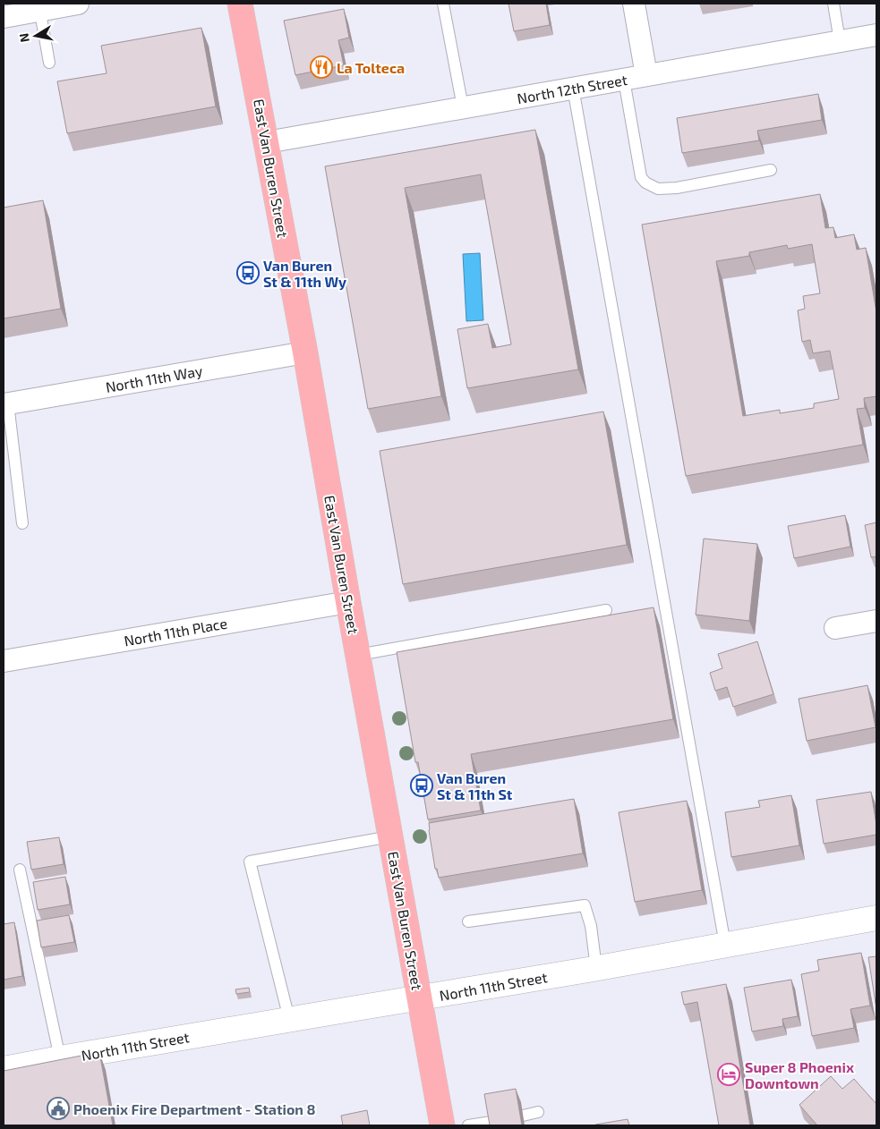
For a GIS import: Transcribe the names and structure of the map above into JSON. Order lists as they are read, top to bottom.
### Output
{
  "streets": {
    "main road": ["East Van Buren Street"],
    "street": [
      "North 12th Street",
      "North 11th Way",
      "North 11th Place",
      "North 11th Street"
    ]
  },
  "crossings": [
    ["North 12th Street", "East Van Buren Street"],
    ["East Van Buren Street", "North 11th Way"],
    ["East Van Buren Street", "North 11th Place"],
    ["East Van Buren Street", "North 11th Street"]
  ],
  "places": {
    "restaurant": ["La Tolteca"],
    "bus stop": ["Van Buren St & 11th Wy", "Van Buren St & 11th St"],
    "hotel": ["Super 8 Phoenix Downtown"],
    "public building": ["Phoenix Fire Department - Station 8"]
  },
  "north": "left"
}
